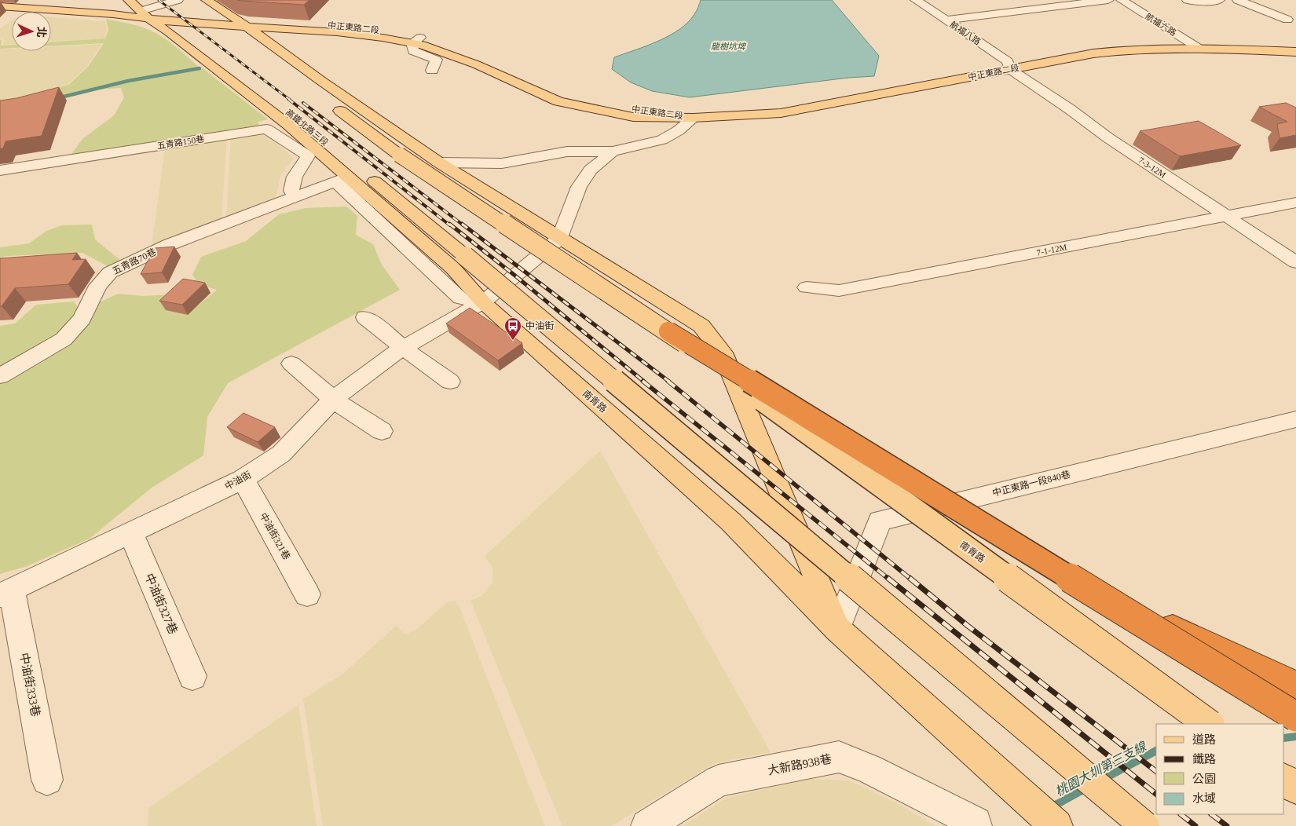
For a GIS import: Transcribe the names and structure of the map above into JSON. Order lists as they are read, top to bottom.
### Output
{
  "streets": {
    "main road": ["中正東路二段", "高鐵北路三段", "南青路"],
    "street": [
      "航福六路",
      "航福八路",
      "五青路150巷",
      "7-3-12M",
      "7-1-12M",
      "五青路70巷",
      "中油街",
      "中正東路一段840巷",
      "中油街321巷",
      "中油街327巷",
      "中油街333巷",
      "大新路938巷"
    ]
  },
  "crossings": [
    ["航福六路", "中正東路二段"],
    ["中正東路二段", "航福八路"],
    ["中正東路二段", "高鐵北路三段"],
    ["中正東路二段", "7-3-12M"],
    ["航福八路", "7-3-12M"],
    ["高鐵北路三段", "五青路150巷"],
    ["高鐵北路三段", "五青路70巷"],
    ["高鐵北路三段", "南青路"],
    ["7-3-12M", "7-1-12M"],
    ["五青路70巷", "南青路"],
    ["南青路", "中油街"],
    ["南青路", "中正東路一段840巷"],
    ["中油街", "中油街321巷"],
    ["中油街", "中油街327巷"],
    ["中油街", "中油街333巷"]
  ],
  "water": ["龍樹坑埤", "桃園大圳第三支線"],
  "places": {
    "bus stop": ["中油街"]
  },
  "legend": [
    "道路",
    "鐵路",
    "公園",
    "水域"
  ],
  "north": "right"
}
